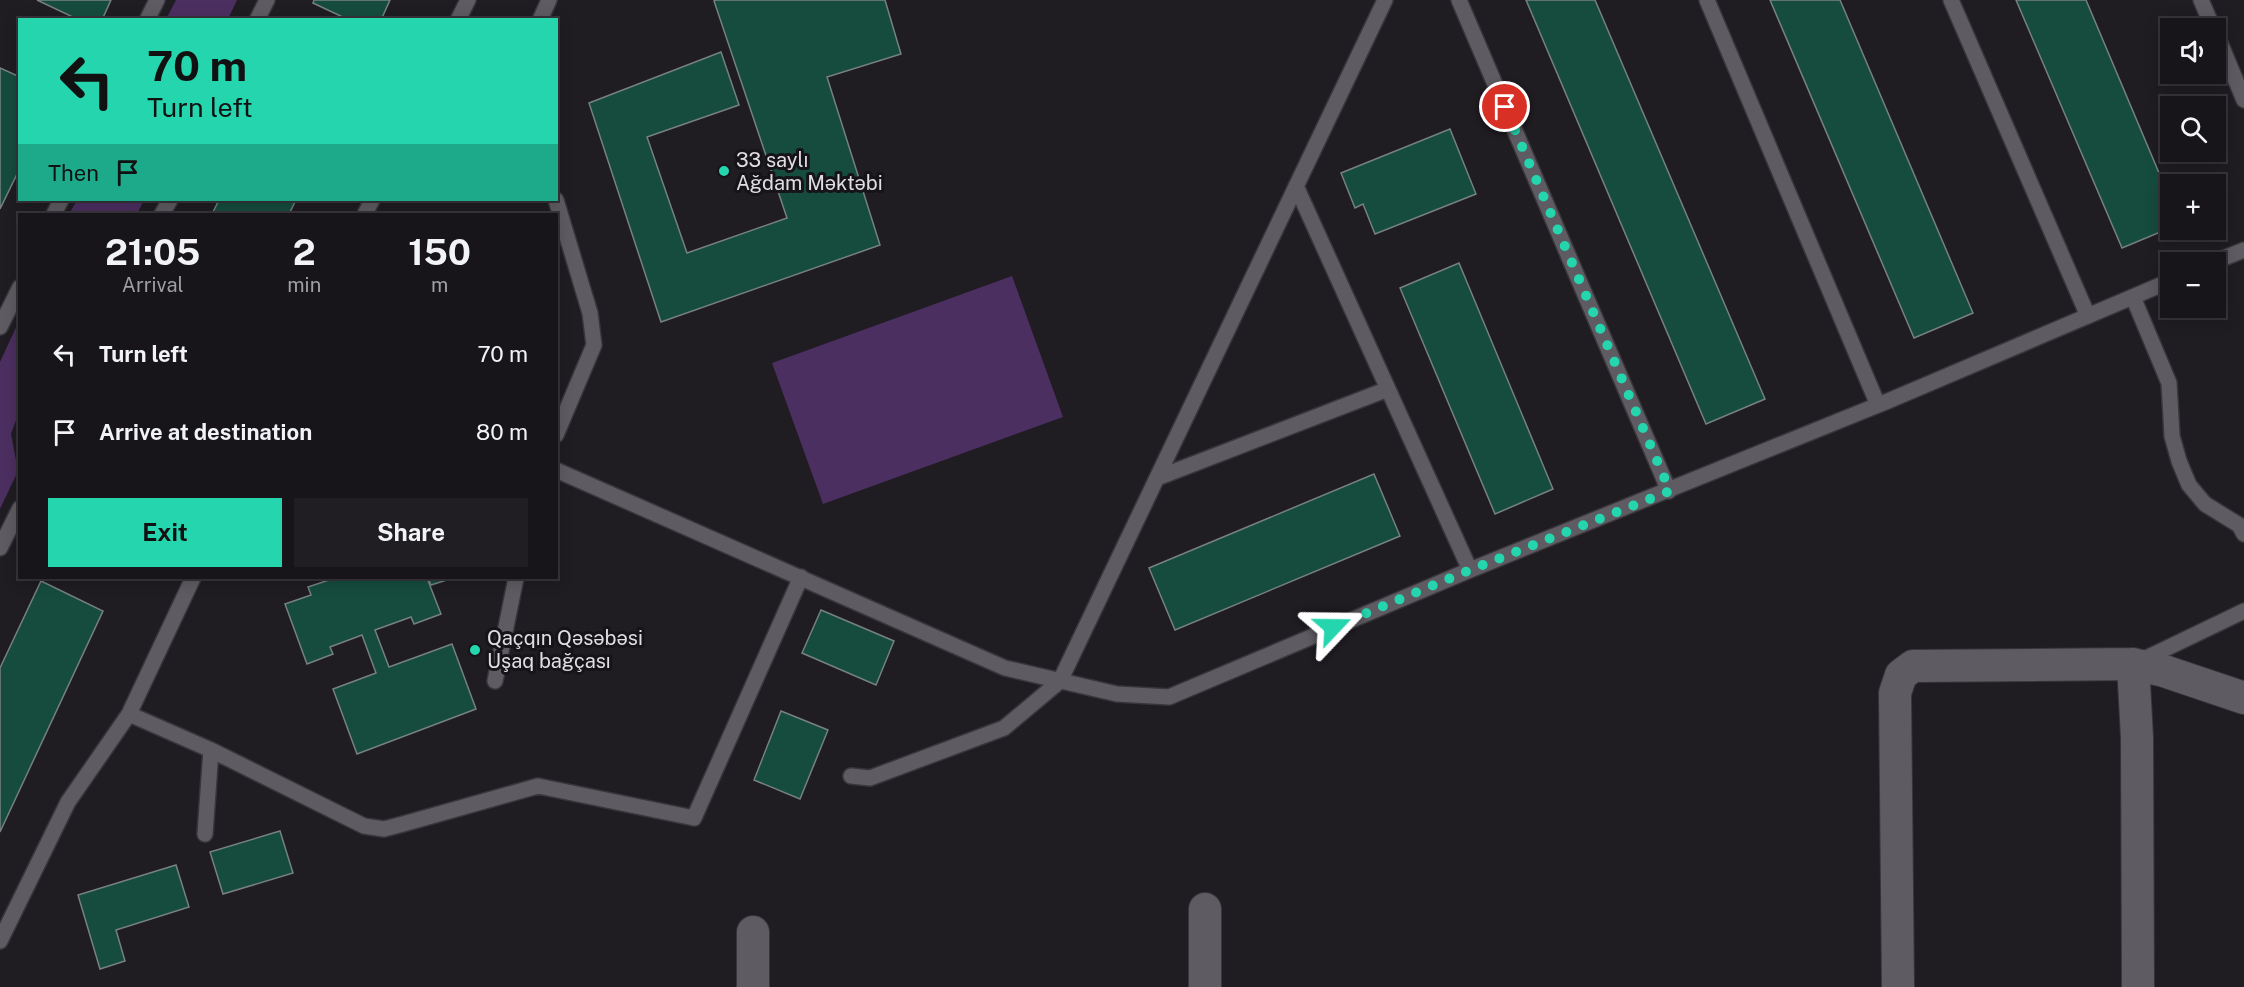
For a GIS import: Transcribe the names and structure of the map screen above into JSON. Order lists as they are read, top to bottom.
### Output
{
  "places": ["33 saylı Ağdam Məktəbi", "Qaçqın Qəsəbəsi Uşaq bağçası"],
  "page": {
    "map_buttons": ["+", "−"],
    "turn": ["70 m", "Turn left"],
    "then": "Then",
    "eta": [
      "21:05",
      "Arrival",
      "2",
      "min",
      "150",
      "m"
    ],
    "list": [
      {
        "name": "Turn left",
        "value": "70 m"
      },
      {
        "name": "Arrive at destination",
        "value": "80 m"
      }
    ],
    "buttons": ["Exit", "Share"]
  }
}
